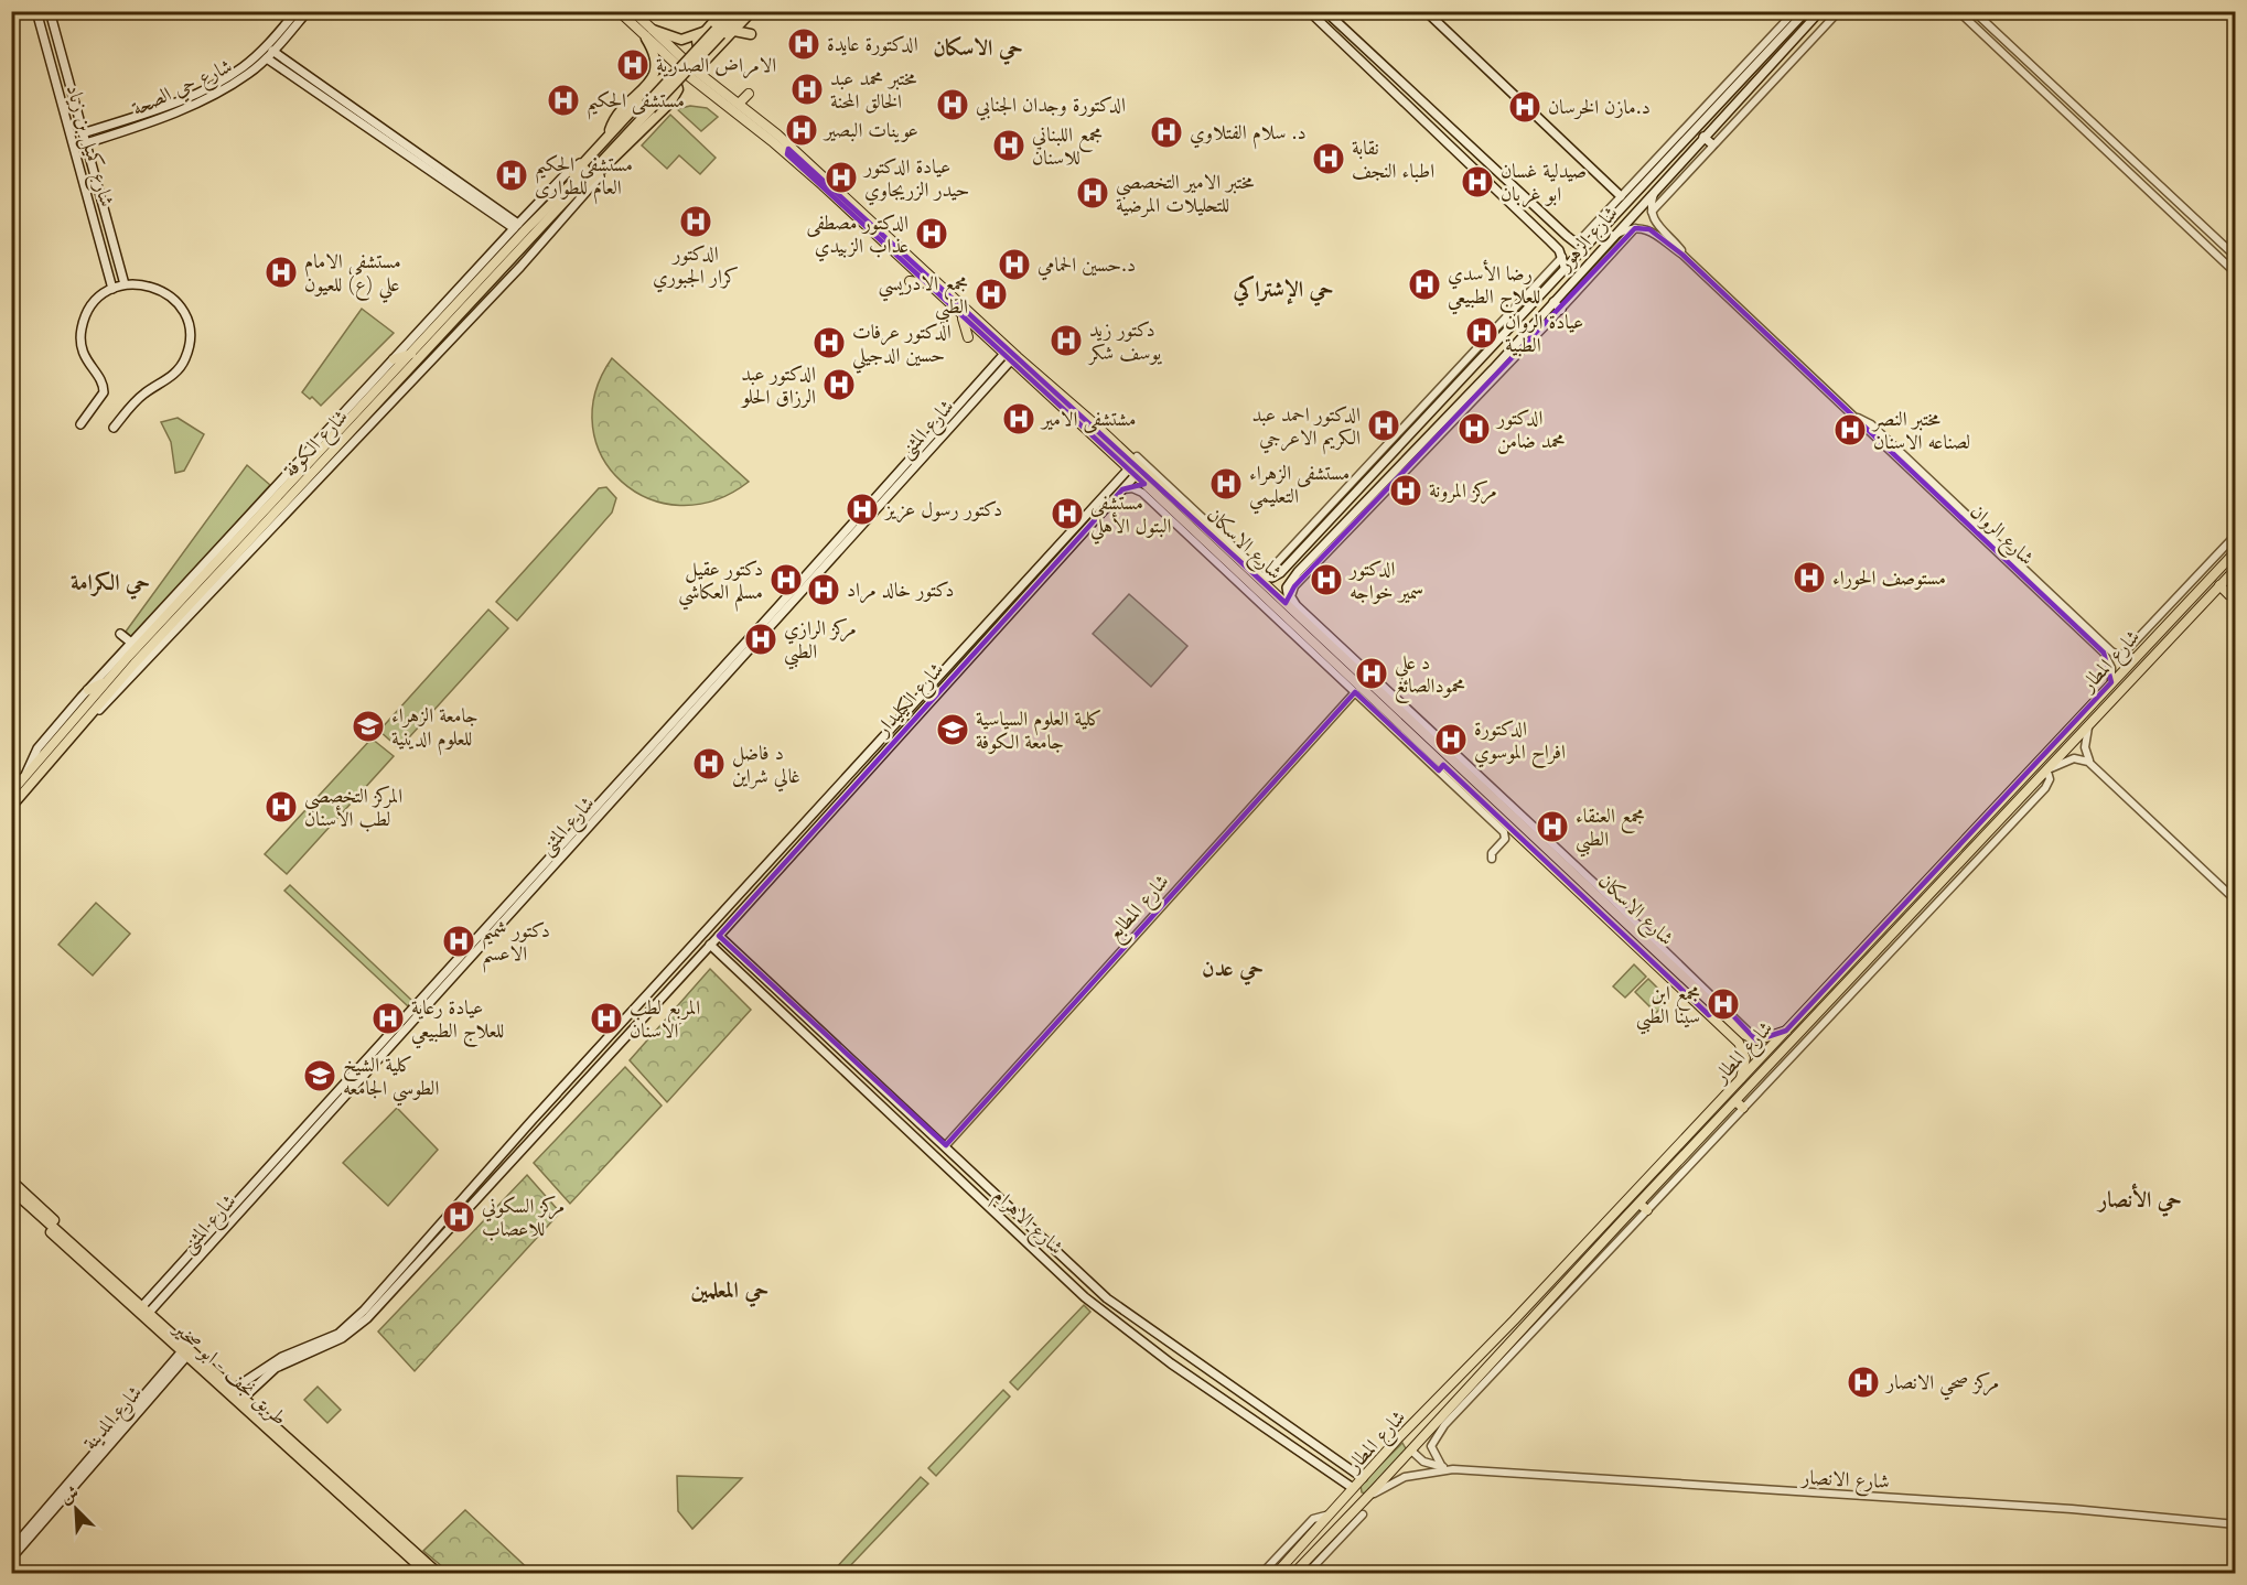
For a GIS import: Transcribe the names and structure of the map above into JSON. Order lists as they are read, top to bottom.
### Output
{
  "streets": {
    "highway": ["شارع الكوفة", "طريق نجف - ابو صخير"],
    "main road": [
      "شارع حي الصحة",
      "شارع كميل بن زياد",
      "شارع الزهور",
      "شارع المثنى",
      "شارع الاسكان",
      "شارع المطار",
      "شارع الكيليدار",
      "شارع الاهرام",
      "شارع المدينة"
    ],
    "street": ["شارع الروان", "شارع المطابع", "شارع الانصار"]
  },
  "crossings": [
    ["شارع حي الصحة", "شارع كميل بن زياد"],
    ["شارع الزهور", "شارع الاسكان"],
    ["شارع المثنى", "شارع الاسكان"],
    ["شارع المثنى", "طريق نجف - ابو صخير"],
    ["شارع الروان", "شارع المطار"],
    ["شارع الاسكان", "شارع المطار"],
    ["شارع الاسكان", "شارع الكيليدار"],
    ["شارع المطار", "شارع الاهرام"],
    ["شارع المطار", "شارع الانصار"],
    ["شارع الكيليدار", "شارع الاهرام"],
    ["شارع المطابع", "شارع الاهرام"],
    ["طريق نجف - ابو صخير", "شارع المدينة"]
  ],
  "districts": [
    "حي الاسكان",
    "حي الإشتراكي",
    "حي الكرامة",
    "حي عدن",
    "حي الأنصار",
    "حي المعلمین"
  ],
  "places": {
    "hospital": [
      "الدكتورة عايدة",
      "الامراض الصدرية",
      "مختبر محمد عبد الخالق المحنة",
      "مستشفى الحكيم",
      "الدكتورة وجدان الجنابي",
      "د.مازن الخرسان",
      "عوينات البصير",
      "د. سلام الفتلاوي",
      "مجمع اللبناني للاسنان",
      "نقابة اطباء النجف",
      "مستشفى الحكيم العام للطوارى",
      "عيادة الدكتور حيدر الزريجاوي",
      "صيدلية غسان ابو غربان",
      "مختبر الامير التخصصي للتحليلات المرضية",
      "الدكتور كرار الجبوري",
      "الدكتور مصطفى عذاب الزبيدي",
      "د.حسين الحمامي",
      "مستشفى الامام علي (ع) للعيون",
      "رضا الأسدي للعلاج الطبيعي",
      "مجمع الادريسي الطبي",
      "عيادة الروان الطبية",
      "دكتور زيد يوسف شكر",
      "الدكتور عرفات حسين الدجيلي",
      "الدكتور عبد الرزاق الحلو",
      "مشتشفى الامير",
      "الدكتور احمد عبد الكريم الاعرجي",
      "الدكتور محمد ضامن",
      "مختبر النصر لصناعه الاسنان",
      "مستشفى الزهراء التعليمي",
      "مركز المرونة",
      "دكتور رسول عزيز",
      "مستشفى البتول الأهلي",
      "مستوصف الحوراء",
      "دكتور عقيل مسلم العكاشي",
      "الدكتور سمير خواجه",
      "دكتور خالد مراد",
      "مركز الرازي الطبي",
      "د علي محمودالصائغ",
      "الدكتورة افراح الموسوي",
      "د فاضل غالي شراين",
      "المركز التخصصي لطب الأسنان",
      "مجمع العنقاء الطبي",
      "دكتور شميم الاعسم",
      "مجمع ابن سينا الطبي",
      "عيادة رعاية للعلاج الطبيعي",
      "المربع لطب الاسنان",
      "مركز السكوني للاعصاب",
      "مركز صحي الانصار"
    ],
    "school or university": ["جامعة الزهراء للعلوم الدينية", "كلية العلوم السياسية جامعة الكوفة", "كلية الشيخ الطوسي الجامعه"]
  },
  "north": "top left"
}
